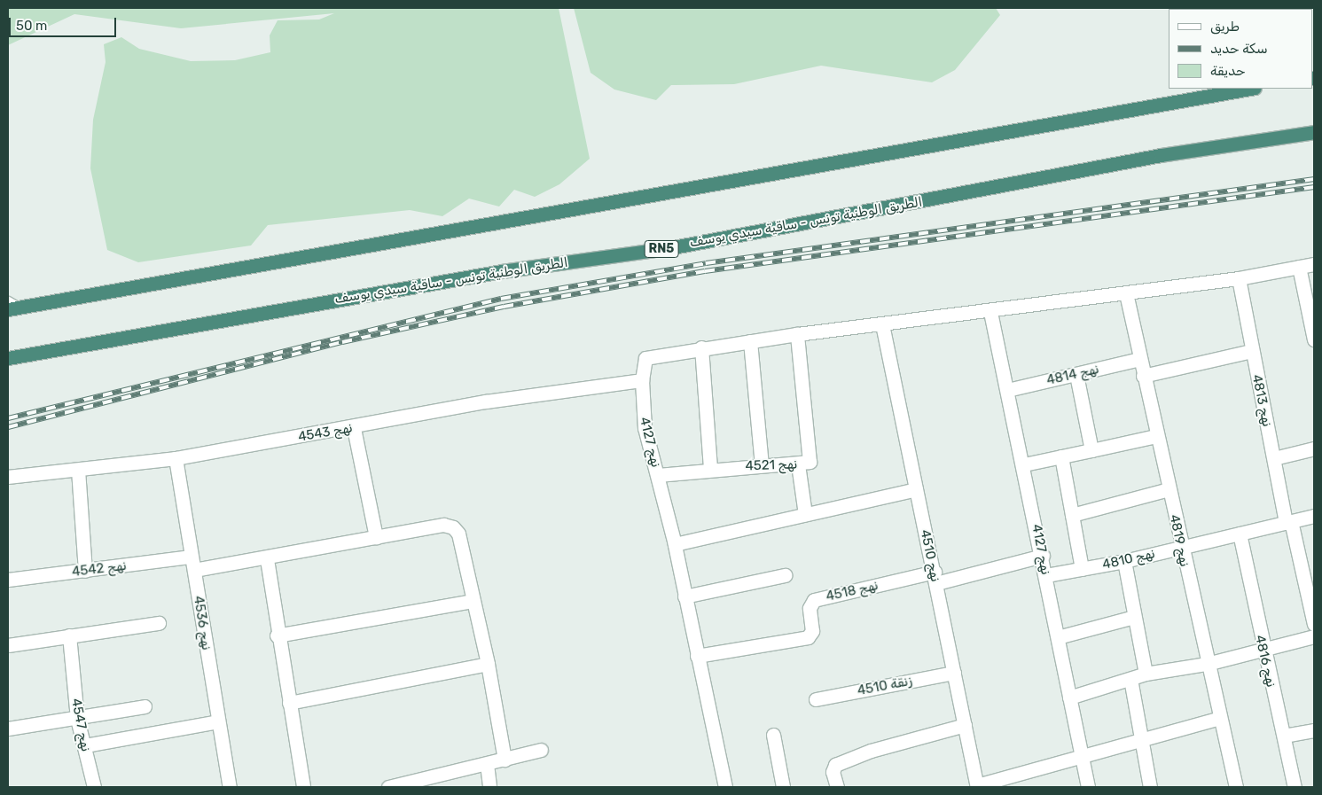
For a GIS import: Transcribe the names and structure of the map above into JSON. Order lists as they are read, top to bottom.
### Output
{
  "streets": {
    "highway": ["الطريق الوطنية تونس - ساقية سيدي يوسف", "RN5"],
    "street": [
      "نهج 4814",
      "نهج 4813",
      "نهج 4543",
      "نهج 4127",
      "نهج 4521",
      "نهج 4819",
      "نهج 4510",
      "نهج 4810",
      "نهج 4542",
      "نهج 4518",
      "نهج 4536",
      "نهج 4816",
      "زنقة 4510",
      "نهج 4547"
    ]
  },
  "crossings": [
    ["نهج 4814", "نهج 4127"],
    ["نهج 4814", "نهج 4819"],
    ["نهج 4813", "نهج 4127"],
    ["نهج 4813", "نهج 4810"],
    ["نهج 4543", "نهج 4127"],
    ["نهج 4543", "نهج 4536"],
    ["نهج 4127", "نهج 4521"],
    ["نهج 4127", "نهج 4819"],
    ["نهج 4127", "نهج 4510"],
    ["نهج 4127", "نهج 4810"],
    ["نهج 4127", "نهج 4518"],
    ["نهج 4819", "نهج 4810"],
    ["نهج 4510", "نهج 4518"],
    ["نهج 4510", "زنقة 4510"],
    ["نهج 4810", "نهج 4816"],
    ["نهج 4542", "نهج 4536"]
  ],
  "legend": ["طريق", "سكة حديد", "حديقة"],
  "scale_bar": "50 m"
}
